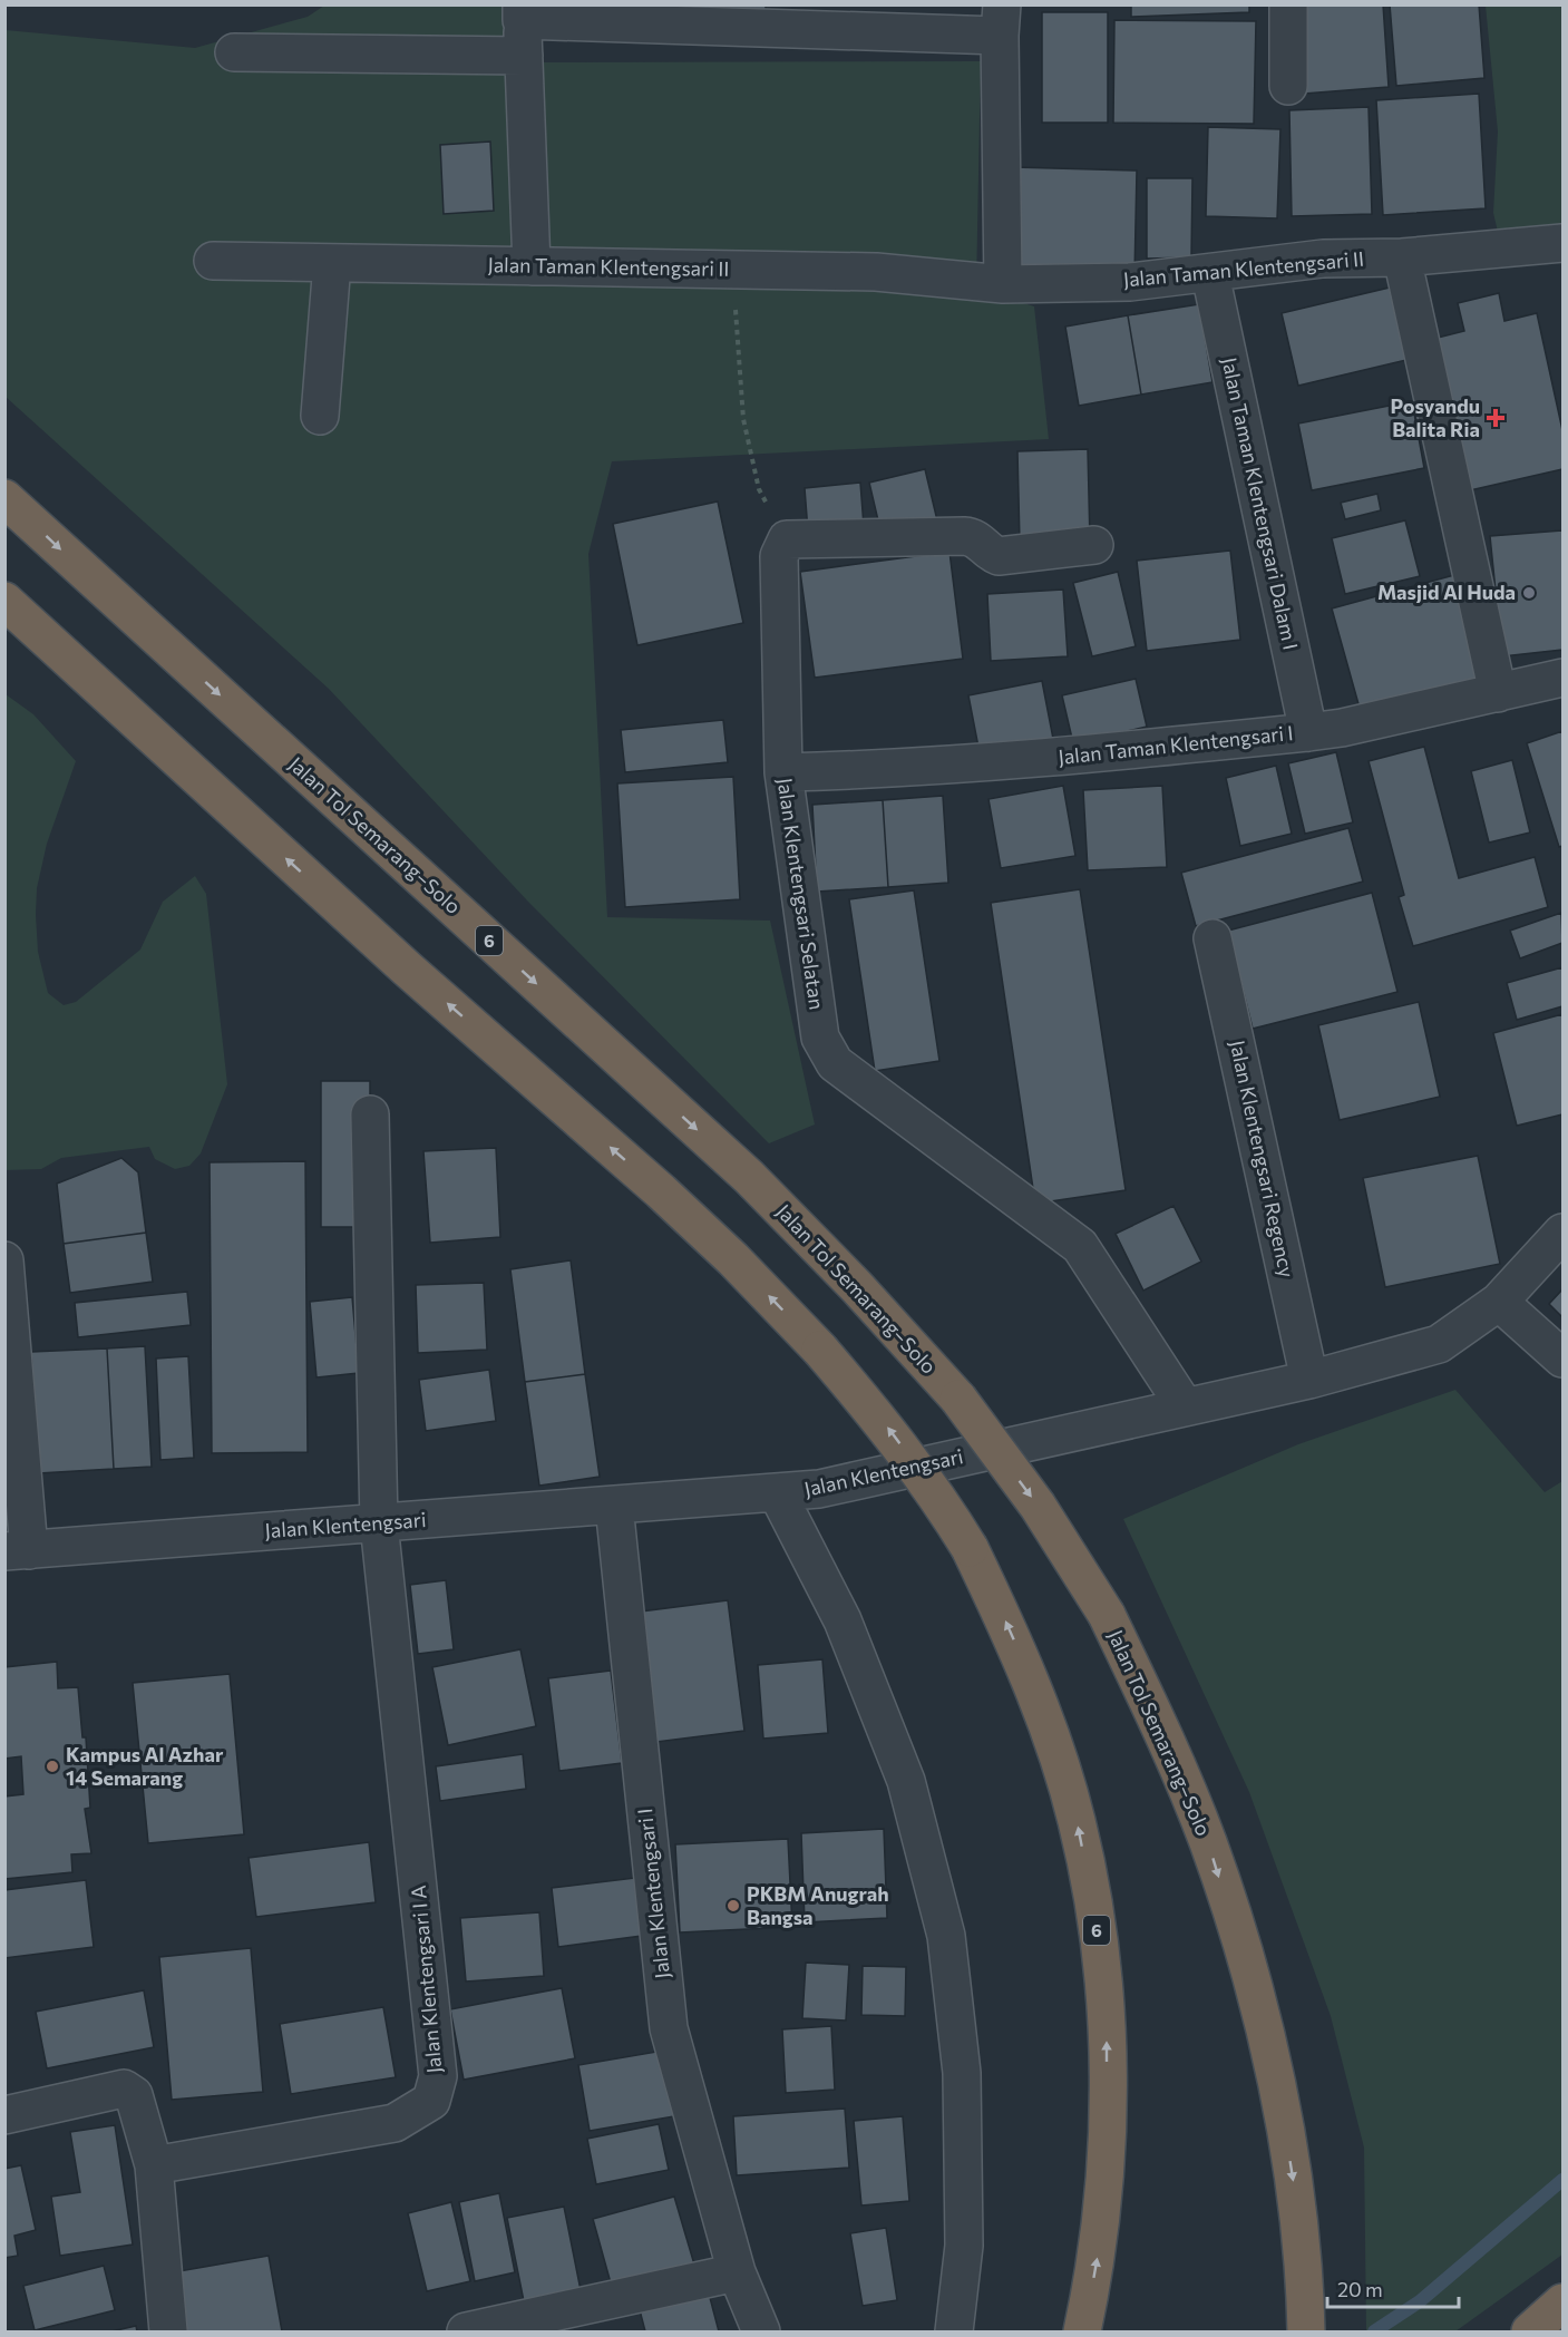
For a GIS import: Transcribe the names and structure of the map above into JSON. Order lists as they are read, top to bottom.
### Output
{
  "streets": {
    "highway": ["Jalan Tol Semarang–Solo", "6"],
    "street": [
      "Jalan Taman Klentengsari II",
      "Jalan Taman Klentengsari Dalam I",
      "Jalan Taman Klentengsari I",
      "Jalan Klentengsari Selatan",
      "Jalan Klentengsari Regency",
      "Jalan Klentengsari",
      "Jalan Klentengsari I",
      "Jalan Klentengsari I A"
    ]
  },
  "crossings": [
    ["Jalan Taman Klentengsari II", "Jalan Taman Klentengsari Dalam I"],
    ["Jalan Taman Klentengsari Dalam I", "Jalan Taman Klentengsari I"],
    ["Jalan Taman Klentengsari I", "Jalan Klentengsari Selatan"],
    ["Jalan Klentengsari Selatan", "Jalan Klentengsari"],
    ["Jalan Klentengsari Regency", "Jalan Klentengsari"],
    ["Jalan Klentengsari", "Jalan Klentengsari I"],
    ["Jalan Klentengsari", "Jalan Klentengsari I A"]
  ],
  "places": {
    "health": ["Posyandu Balita Ria"],
    "other": ["Masjid Al Huda", "Kampus Al Azhar 14 Semarang", "PKBM Anugrah Bangsa"]
  },
  "scale_bar": "20 m"
}
